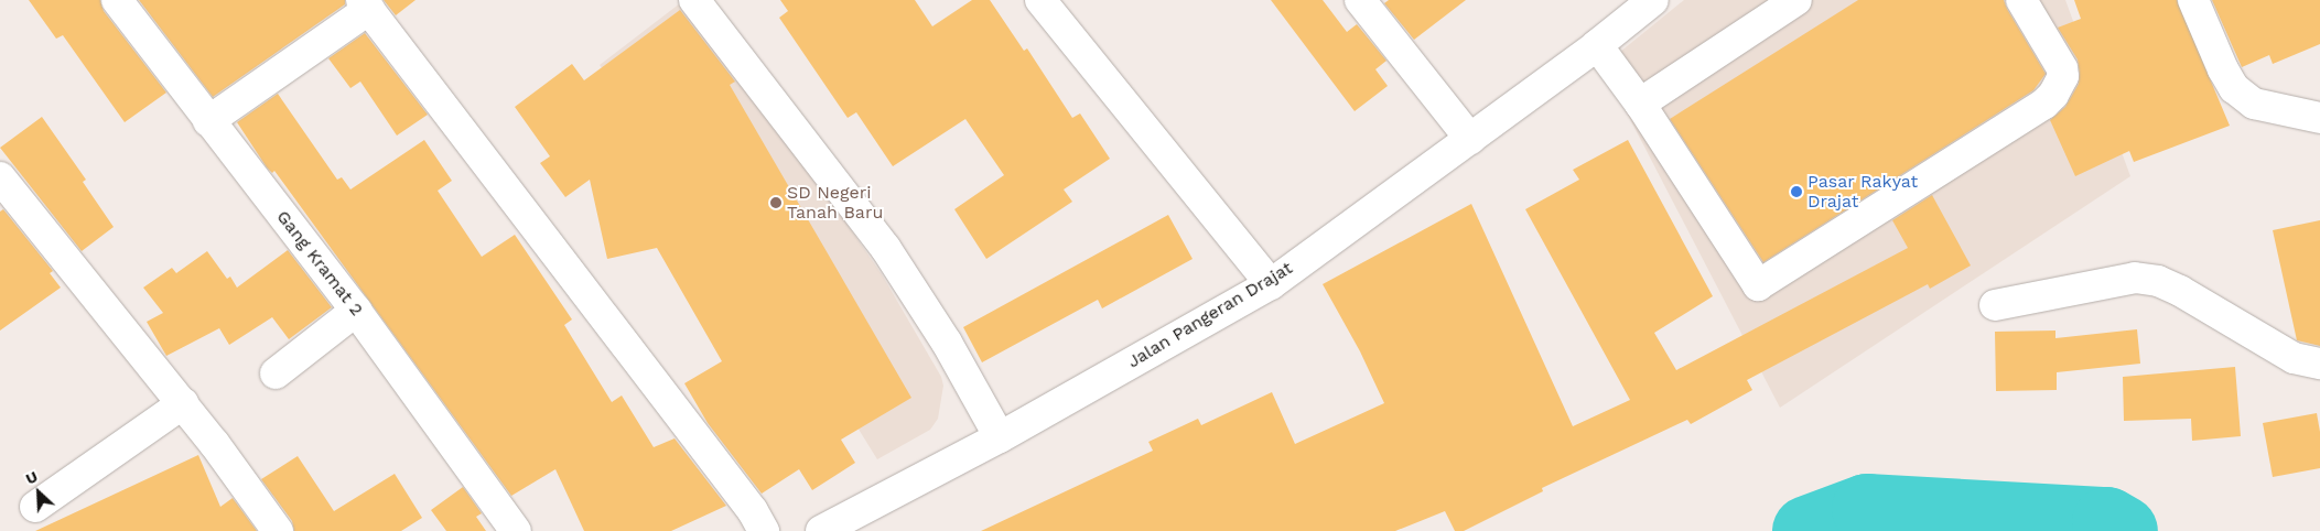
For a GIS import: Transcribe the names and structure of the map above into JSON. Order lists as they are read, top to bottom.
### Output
{
  "streets": {
    "street": ["Gang Kramat 2", "Jalan Pangeran Drajat"]
  },
  "places": ["Pasar Rakyat Drajat", "SD Negeri Tanah Baru"],
  "north": "top left"
}
